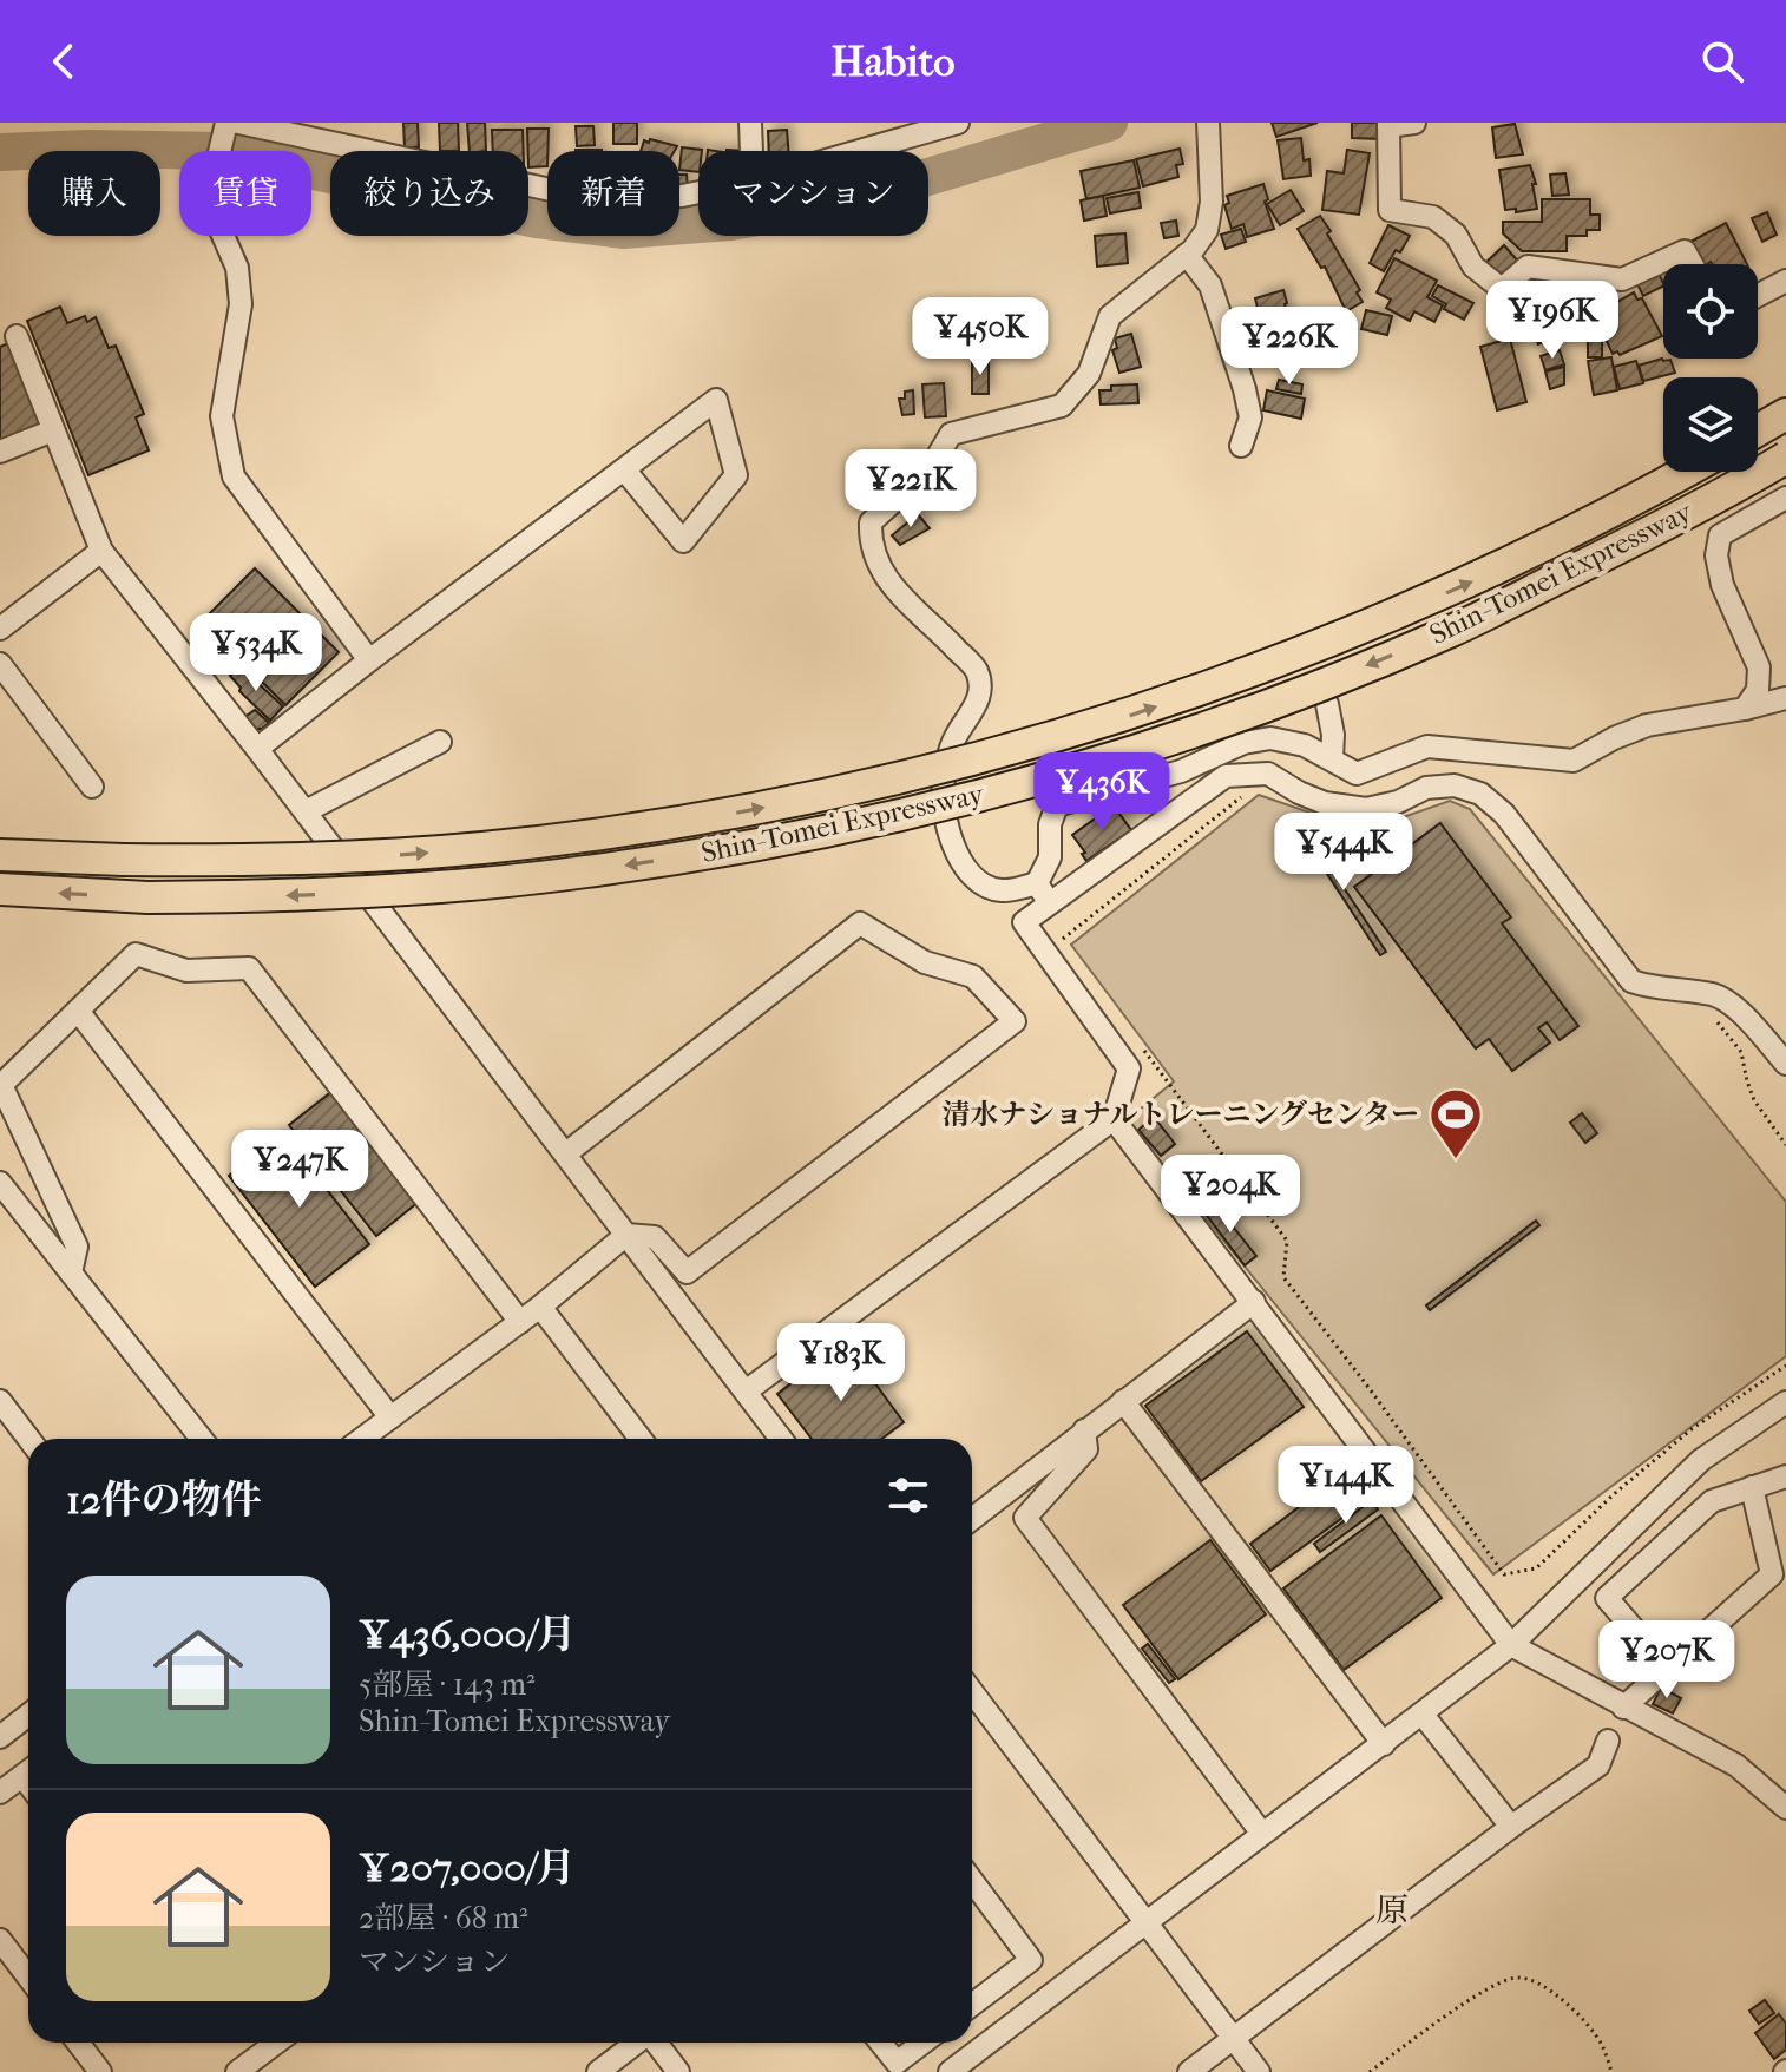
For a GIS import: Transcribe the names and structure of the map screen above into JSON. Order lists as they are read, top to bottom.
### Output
{
  "streets": {
    "highway": ["Shin-Tomei Expressway"]
  },
  "districts": ["原"],
  "places": {
    "sports": ["清水ナショナルトレーニングセンター"]
  },
  "page": {
    "header": "Habito",
    "chip": [
      "購入",
      "賃貸",
      "絞り込み",
      "新着",
      "マンション"
    ],
    "price": [
      "¥196K",
      "¥450K",
      "¥226K",
      "¥221K",
      "¥534K",
      "¥436K",
      "¥544K",
      "¥247K",
      "¥204K",
      "¥183K",
      "¥144K",
      "¥207K"
    ],
    "heading": "12件の物件",
    "list": [
      {
        "name": "¥436,000/月",
        "note": "5部屋 · 143 m² · Shin-Tomei Expressway"
      },
      {
        "name": "¥207,000/月",
        "note": "2部屋 · 68 m² · マンション"
      }
    ]
  }
}
